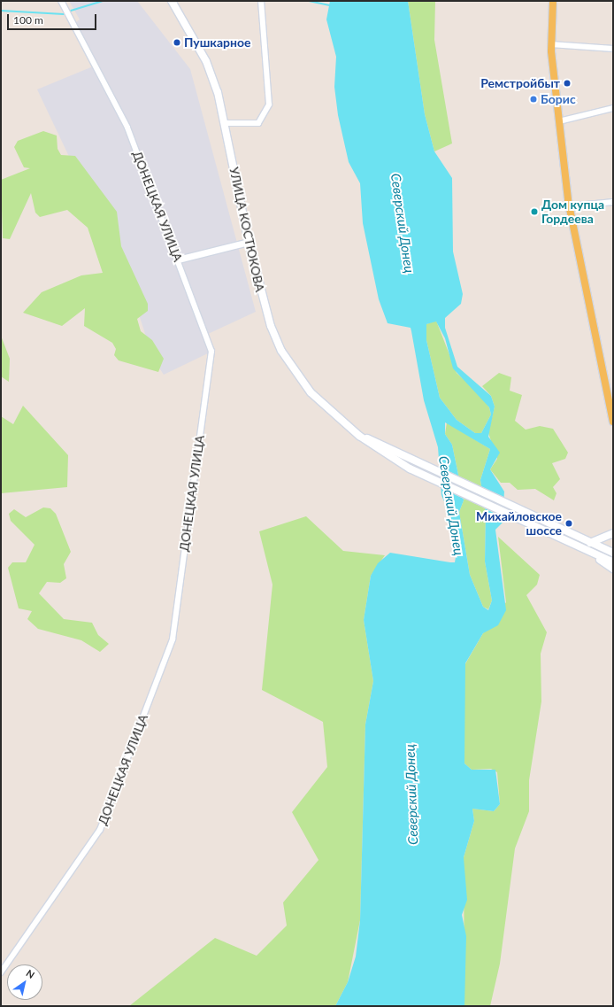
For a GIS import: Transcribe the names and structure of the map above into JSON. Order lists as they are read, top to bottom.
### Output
{
  "streets": {
    "main road": ["УЛИЦА КОСТЮКОВА"],
    "street": ["ДОНЕЦКАЯ УЛИЦА"]
  },
  "water": ["Северский Донец"],
  "places": [
    "Пушкарное",
    "Ремстройбыт",
    "Борис",
    "Дом купца Гордеева",
    "Михайловское шоссе"
  ],
  "scale_bar": "100 m",
  "north": "top right"
}
